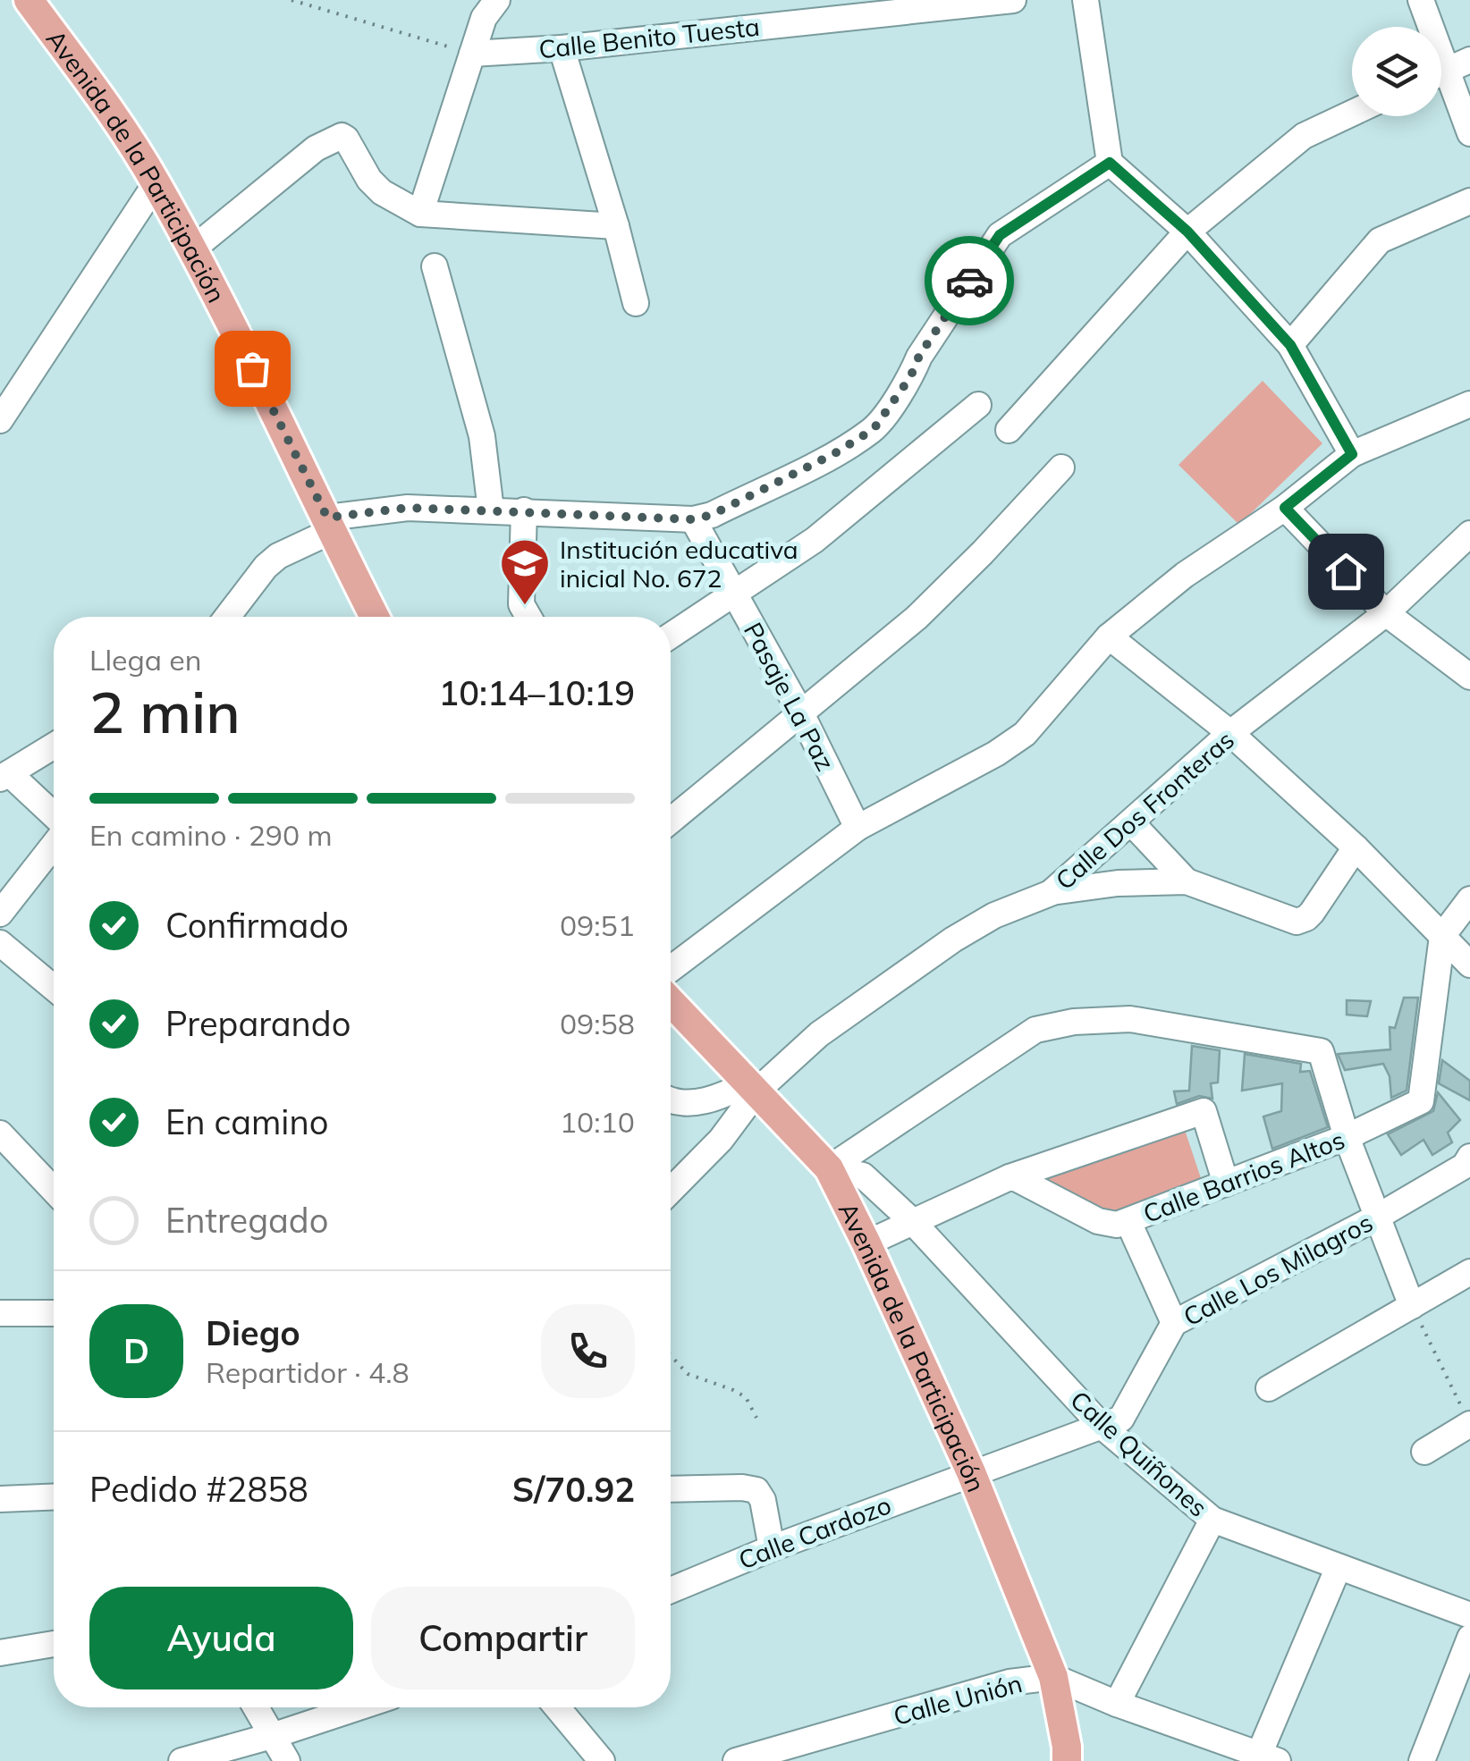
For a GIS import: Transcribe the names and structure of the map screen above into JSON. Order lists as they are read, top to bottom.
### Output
{
  "streets": {
    "main road": ["Avenida de la Participación"],
    "street": [
      "Calle Benito Tuesta",
      "Pasaje La Paz",
      "Calle Dos Fronteras",
      "Calle Barrios Altos",
      "Calle Los Milagros",
      "Calle Quiñones",
      "Calle Cardozo",
      "Calle Unión"
    ]
  },
  "crossings": [
    ["Avenida de la Participación", "Calle Dos Fronteras"],
    ["Avenida de la Participación", "Calle Los Milagros"],
    ["Avenida de la Participación", "Calle Quiñones"],
    ["Avenida de la Participación", "Calle Cardozo"],
    ["Avenida de la Participación", "Calle Unión"],
    ["Calle Los Milagros", "Calle Quiñones"],
    ["Calle Los Milagros", "Calle Cardozo"]
  ],
  "places": {
    "school or university": ["Institución educativa inicial No. 672"]
  },
  "page": {
    "heading": ["2 min", "Llega en", "10:14–10:19"],
    "panel": [
      "Diego",
      "Repartidor · 4.8",
      "Pedido #2858",
      "S/70.92"
    ],
    "bar": "En camino · 290 m",
    "list": [
      ["Confirmado", "09:51"],
      ["Preparando", "09:58"],
      ["En camino", "10:10"],
      "Entregado"
    ],
    "round": "D",
    "buttons": ["Ayuda", "Compartir"]
  }
}
